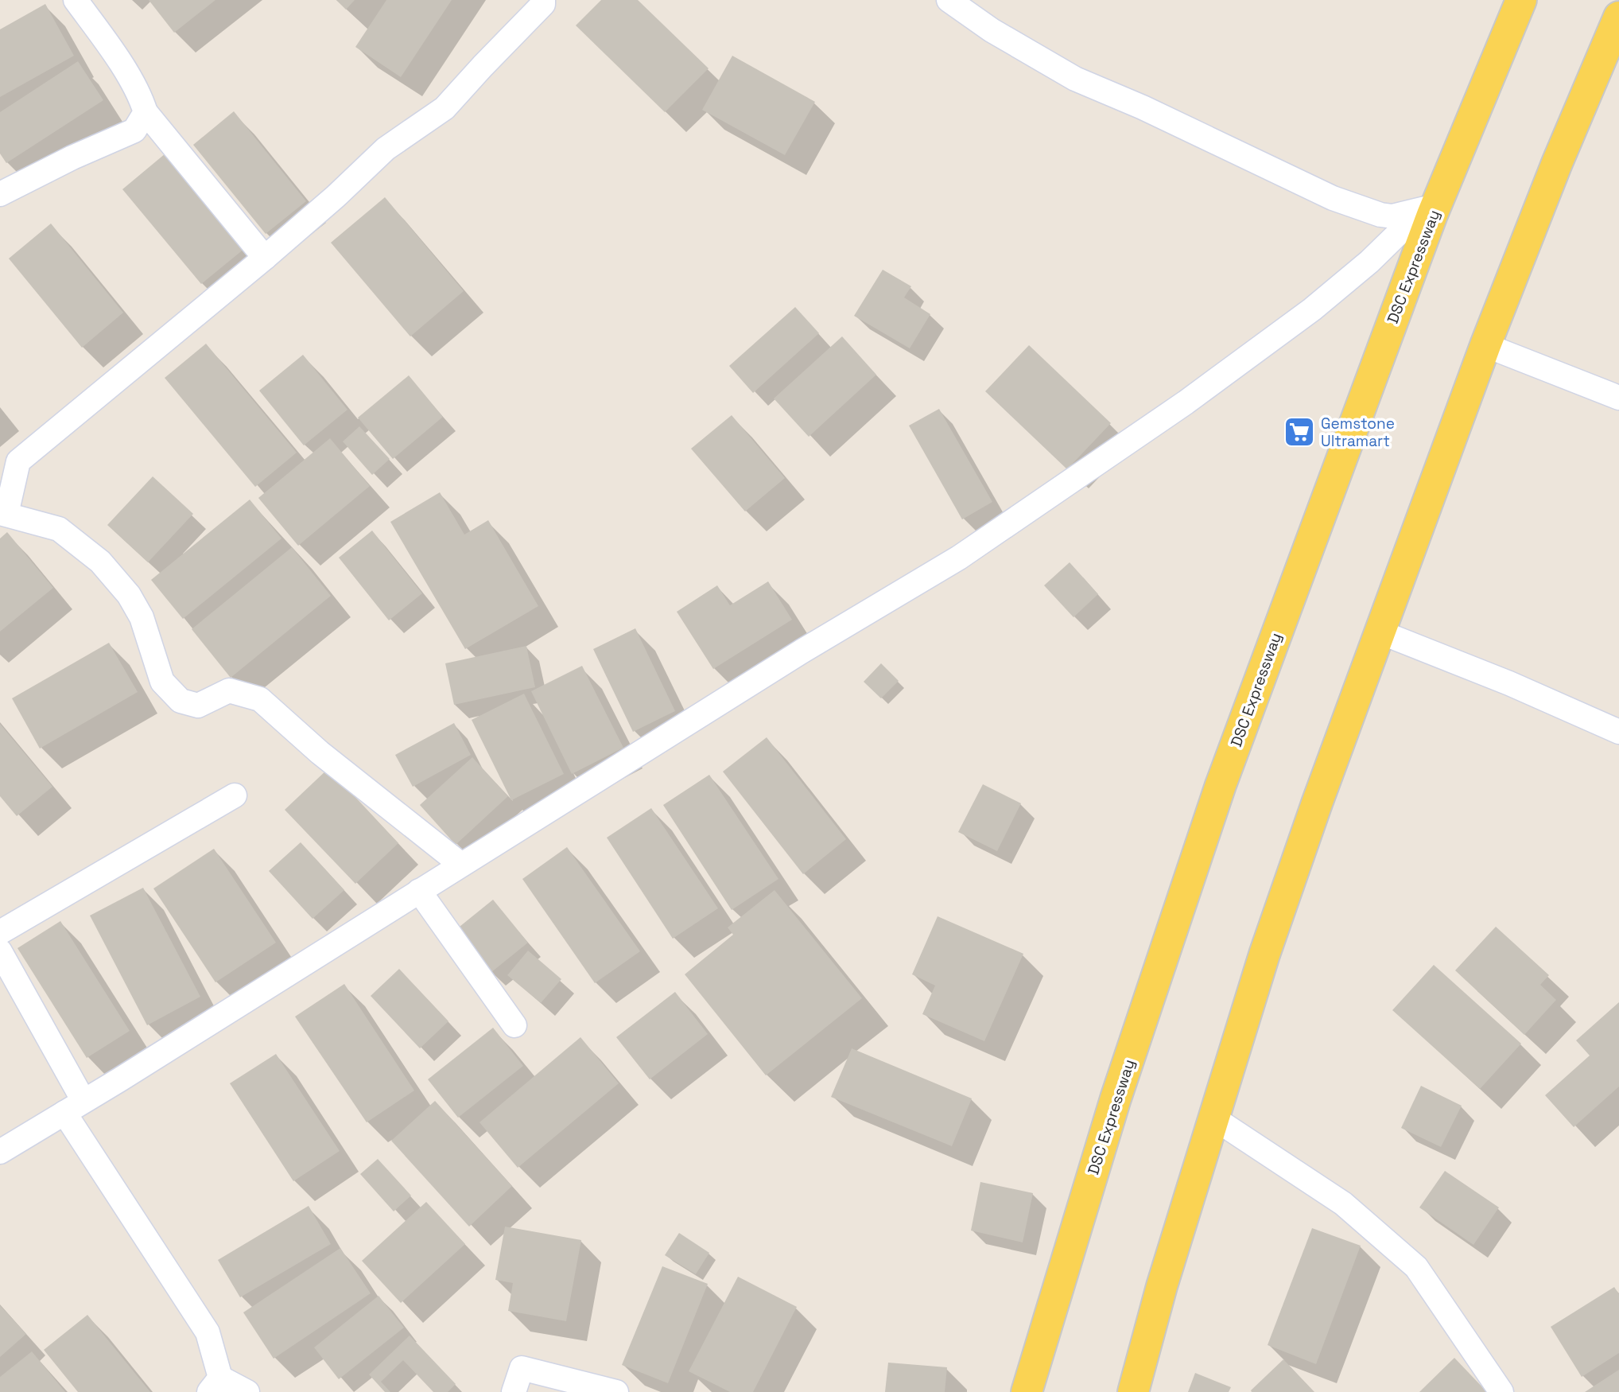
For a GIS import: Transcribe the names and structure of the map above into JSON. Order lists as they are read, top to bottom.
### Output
{
  "streets": {
    "main road": ["DSC Expressway"]
  },
  "places": {
    "supermarket": ["Gemstone Ultramart"]
  }
}
